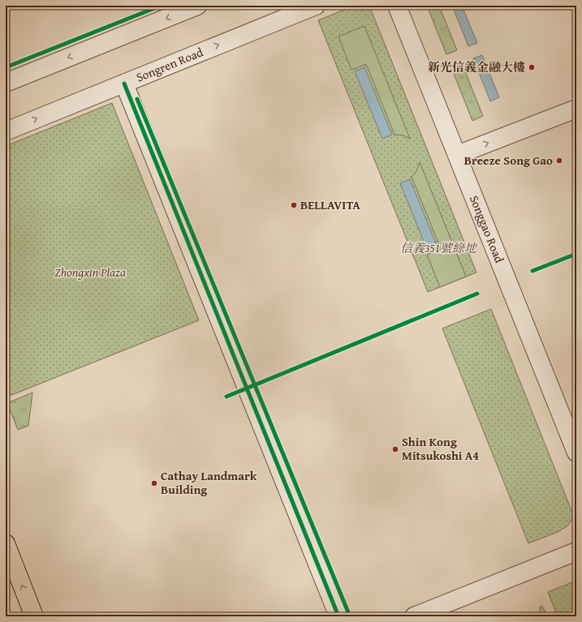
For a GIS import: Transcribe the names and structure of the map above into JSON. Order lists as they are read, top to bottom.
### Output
{
  "streets": {
    "street": ["Songren Road", "Songgao Road"]
  },
  "parks": ["信義351號綠地", "Zhongxin Plaza"],
  "places": [
    "新光信義金融大樓",
    "Breeze Song Gao",
    "BELLAVITA",
    "Shin Kong Mitsukoshi A4",
    "Cathay Landmark Building"
  ]
}
